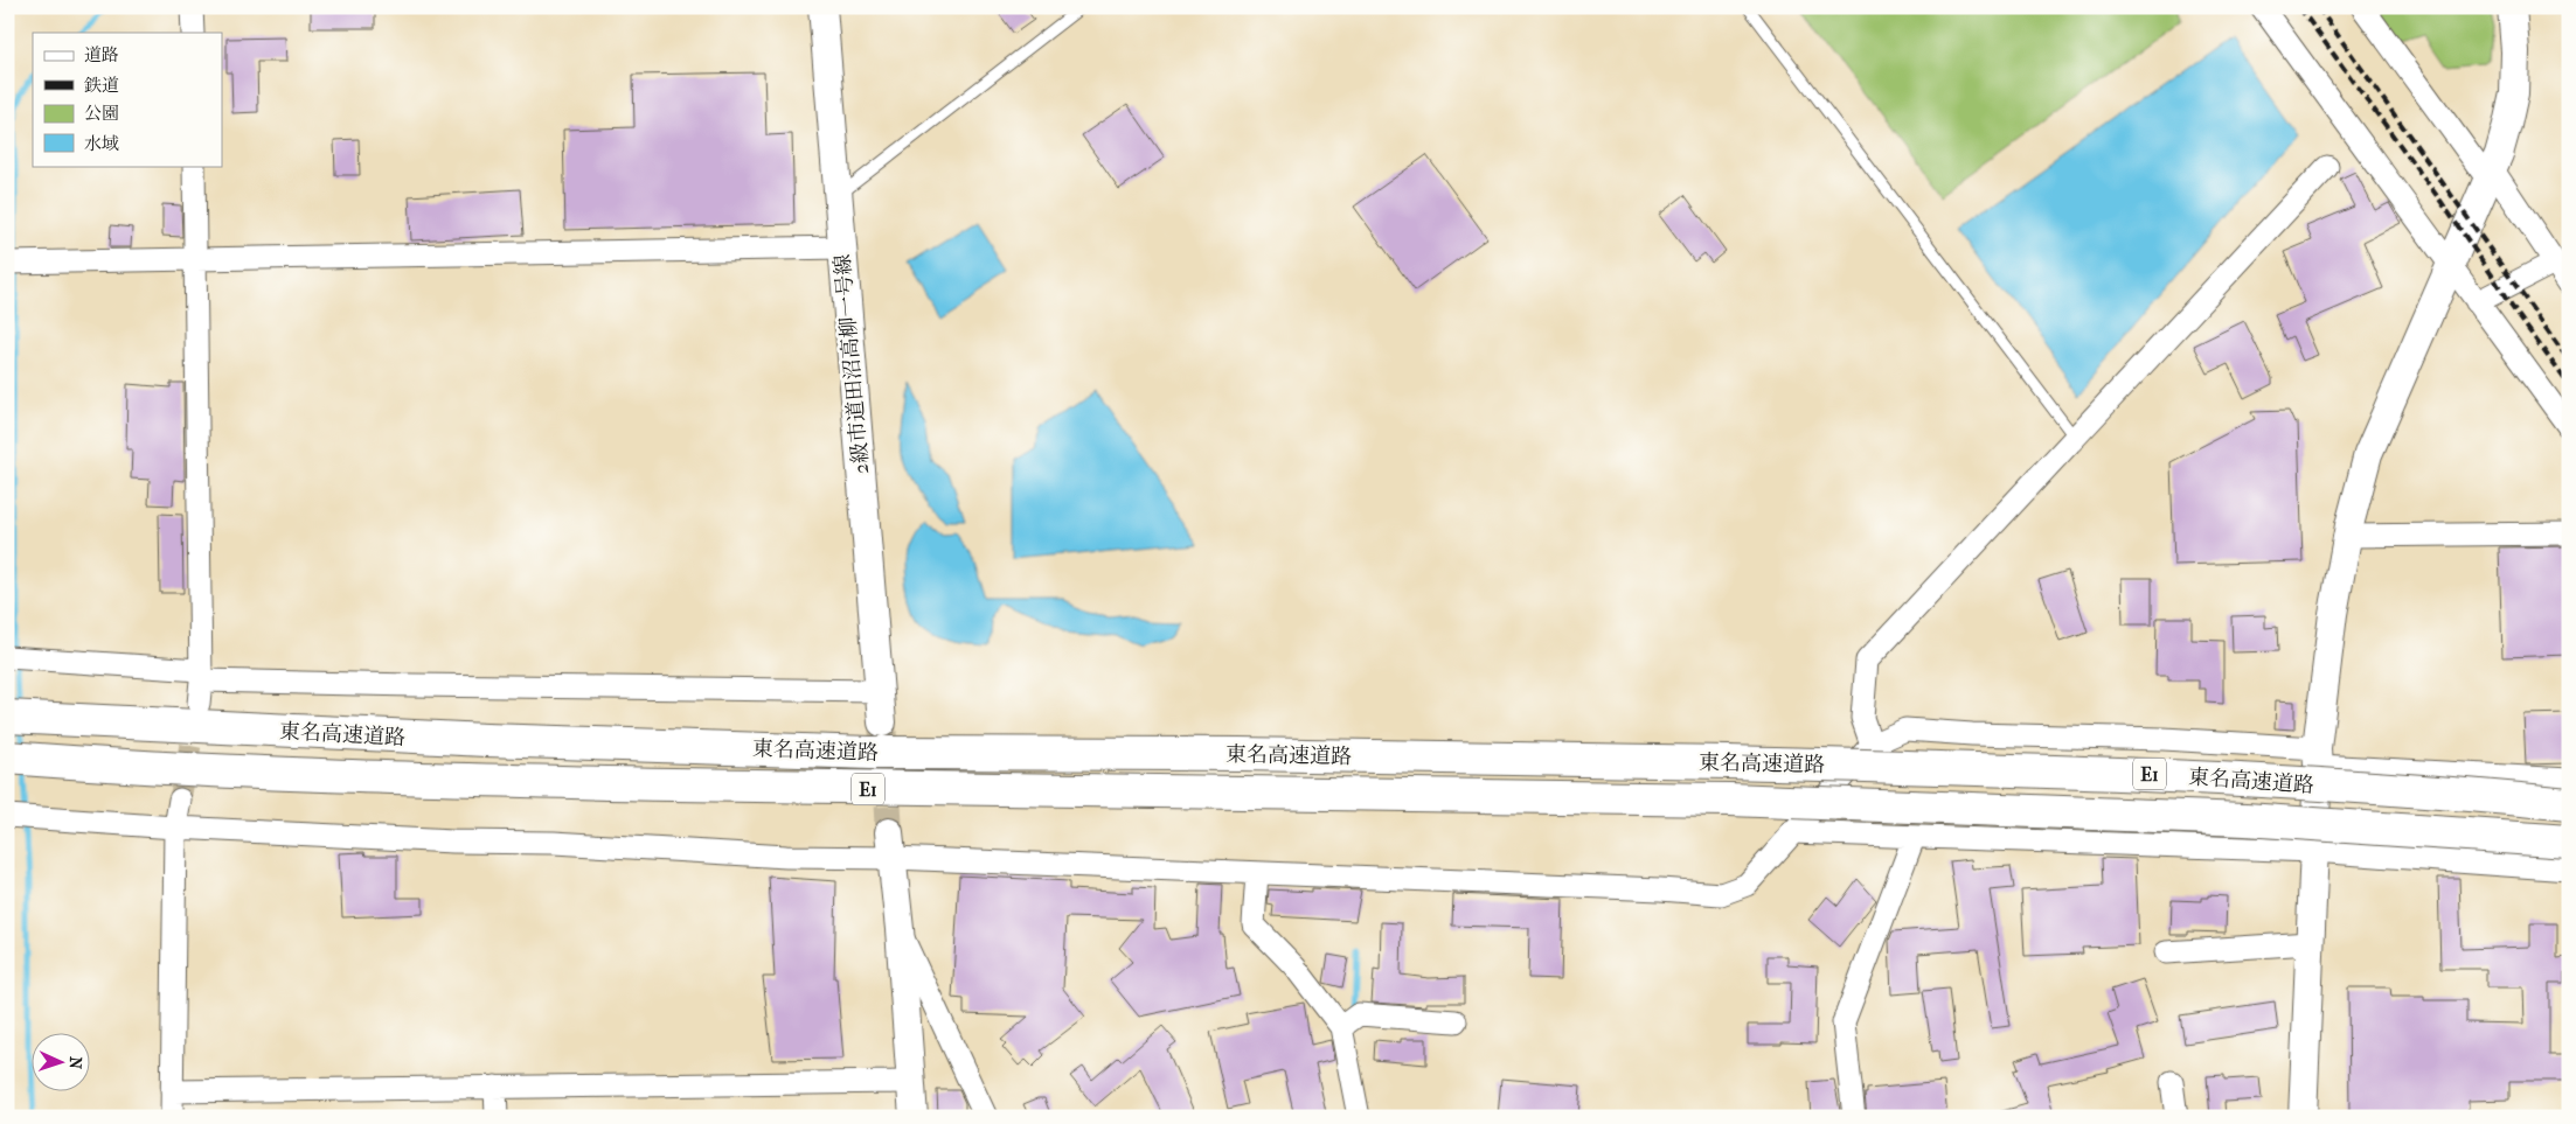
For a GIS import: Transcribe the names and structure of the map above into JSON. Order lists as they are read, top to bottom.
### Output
{
  "streets": {
    "highway": ["東名高速道路", "E1"],
    "street": ["2級市道田沼高柳一号線"]
  },
  "legend": [
    "道路",
    "鉄道",
    "公園",
    "水域"
  ],
  "north": "right"
}
